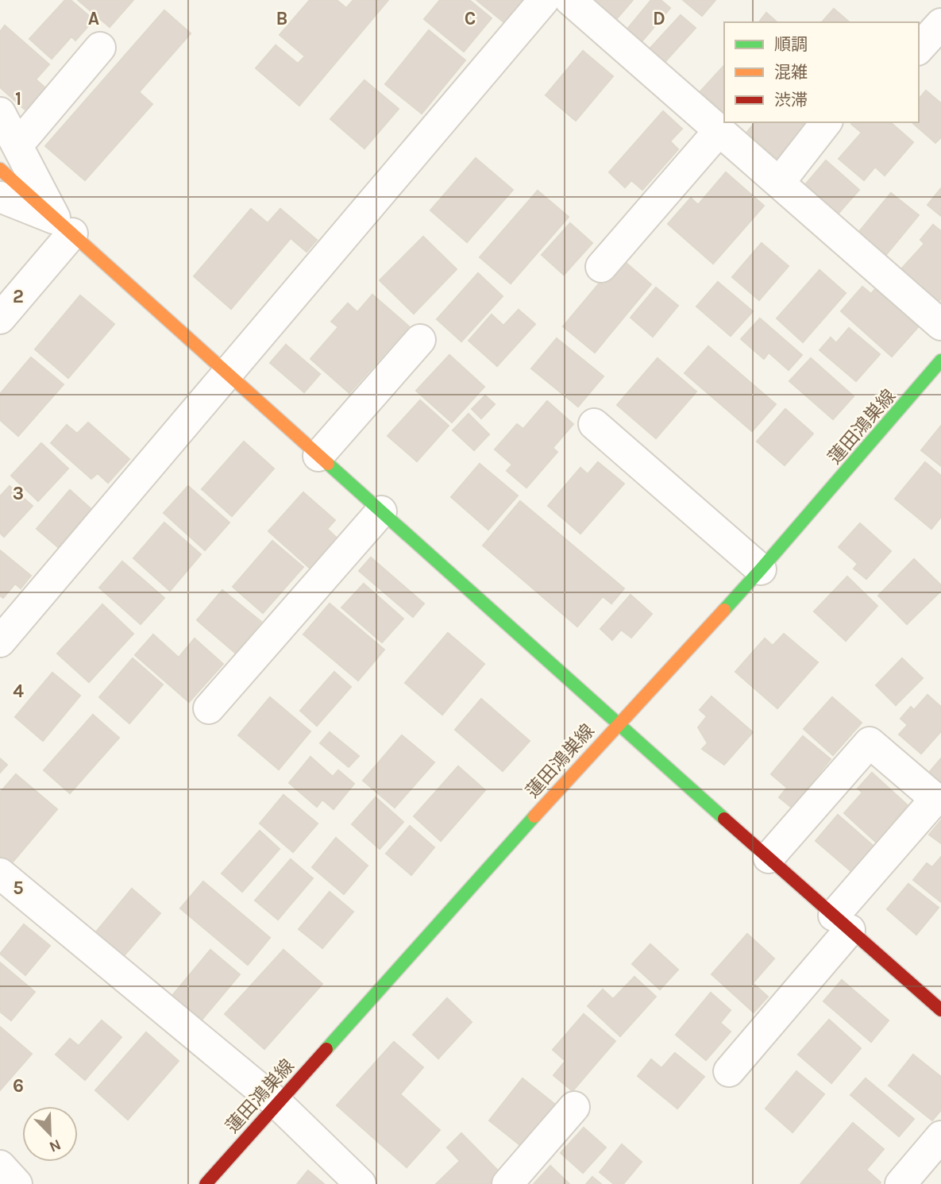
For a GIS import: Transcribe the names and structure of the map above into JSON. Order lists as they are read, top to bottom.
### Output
{
  "streets": {
    "street": ["蓮田鴻巣線"]
  },
  "legend": ["順調", "混雑", "渋滞"],
  "north": "bottom right",
  "grid": {
    "columns": [
      "A",
      "B",
      "C",
      "D"
    ],
    "rows": [
      "1",
      "2",
      "3",
      "4",
      "5",
      "6"
    ]
  }
}
